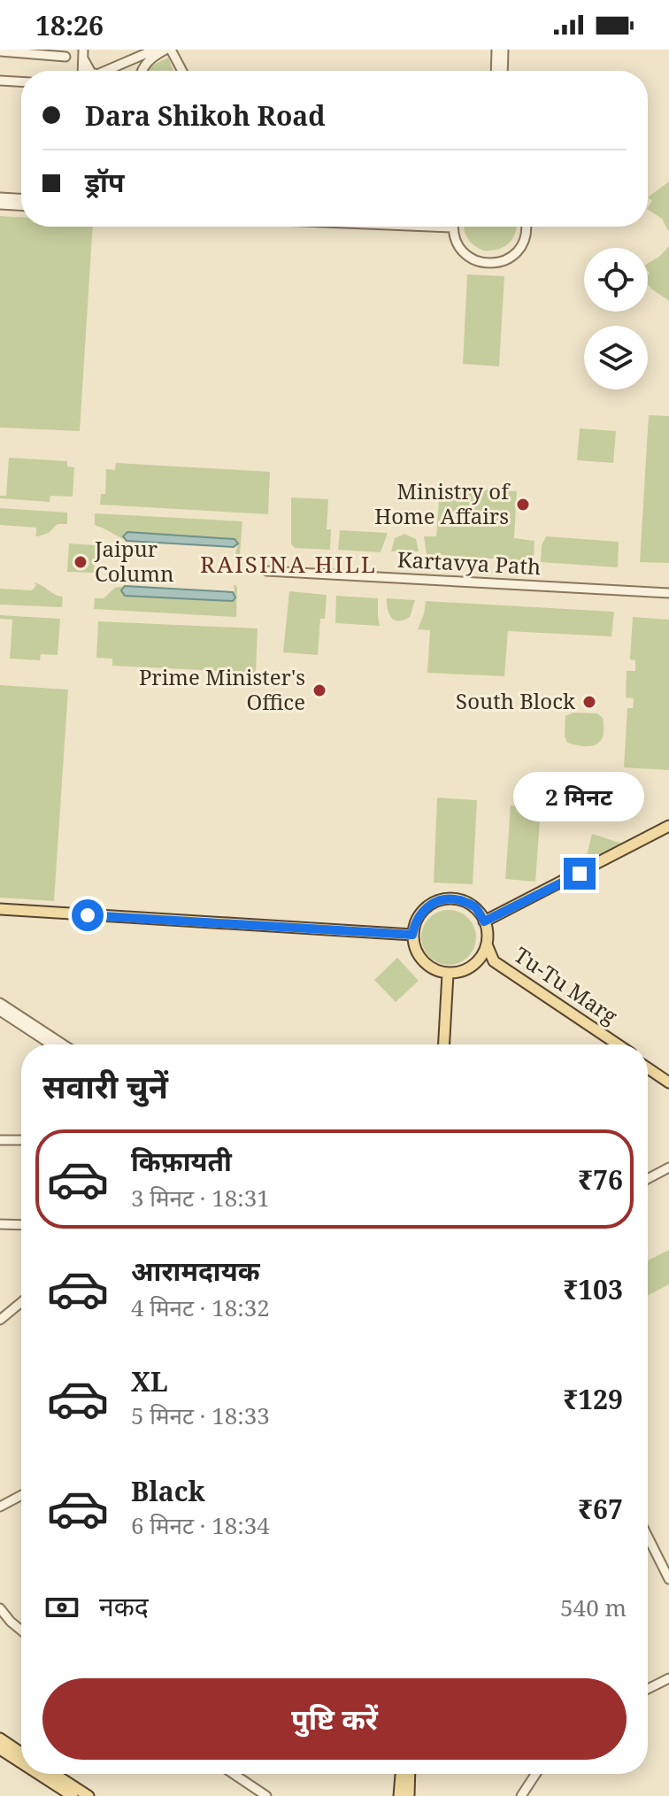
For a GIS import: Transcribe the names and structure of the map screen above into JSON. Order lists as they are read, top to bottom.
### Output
{
  "streets": {
    "main road": ["Tu-Tu Marg"],
    "street": ["Kartavya Path"]
  },
  "districts": ["RAISINA HILL"],
  "places": [
    "Ministry of Home Affairs",
    "Jaipur Column",
    "Prime Minister's Office",
    "South Block"
  ],
  "page": {
    "status": "18:26",
    "banner": ["Dara Shikoh Road", "ड्रॉप"],
    "bubble": "2 मिनट",
    "heading": "सवारी चुनें",
    "list": [
      {
        "name": "किफ़ायती",
        "note": "3 मिनट · 18:31",
        "value": "₹76"
      },
      {
        "name": "आरामदायक",
        "note": "4 मिनट · 18:32",
        "value": "₹103"
      },
      {
        "name": "XL",
        "note": "5 मिनट · 18:33",
        "value": "₹129"
      },
      {
        "name": "Black",
        "note": "6 मिनट · 18:34",
        "value": "₹67"
      }
    ],
    "pay": ["नकद", "540 m"],
    "buttons": "पुष्टि करें"
  }
}
